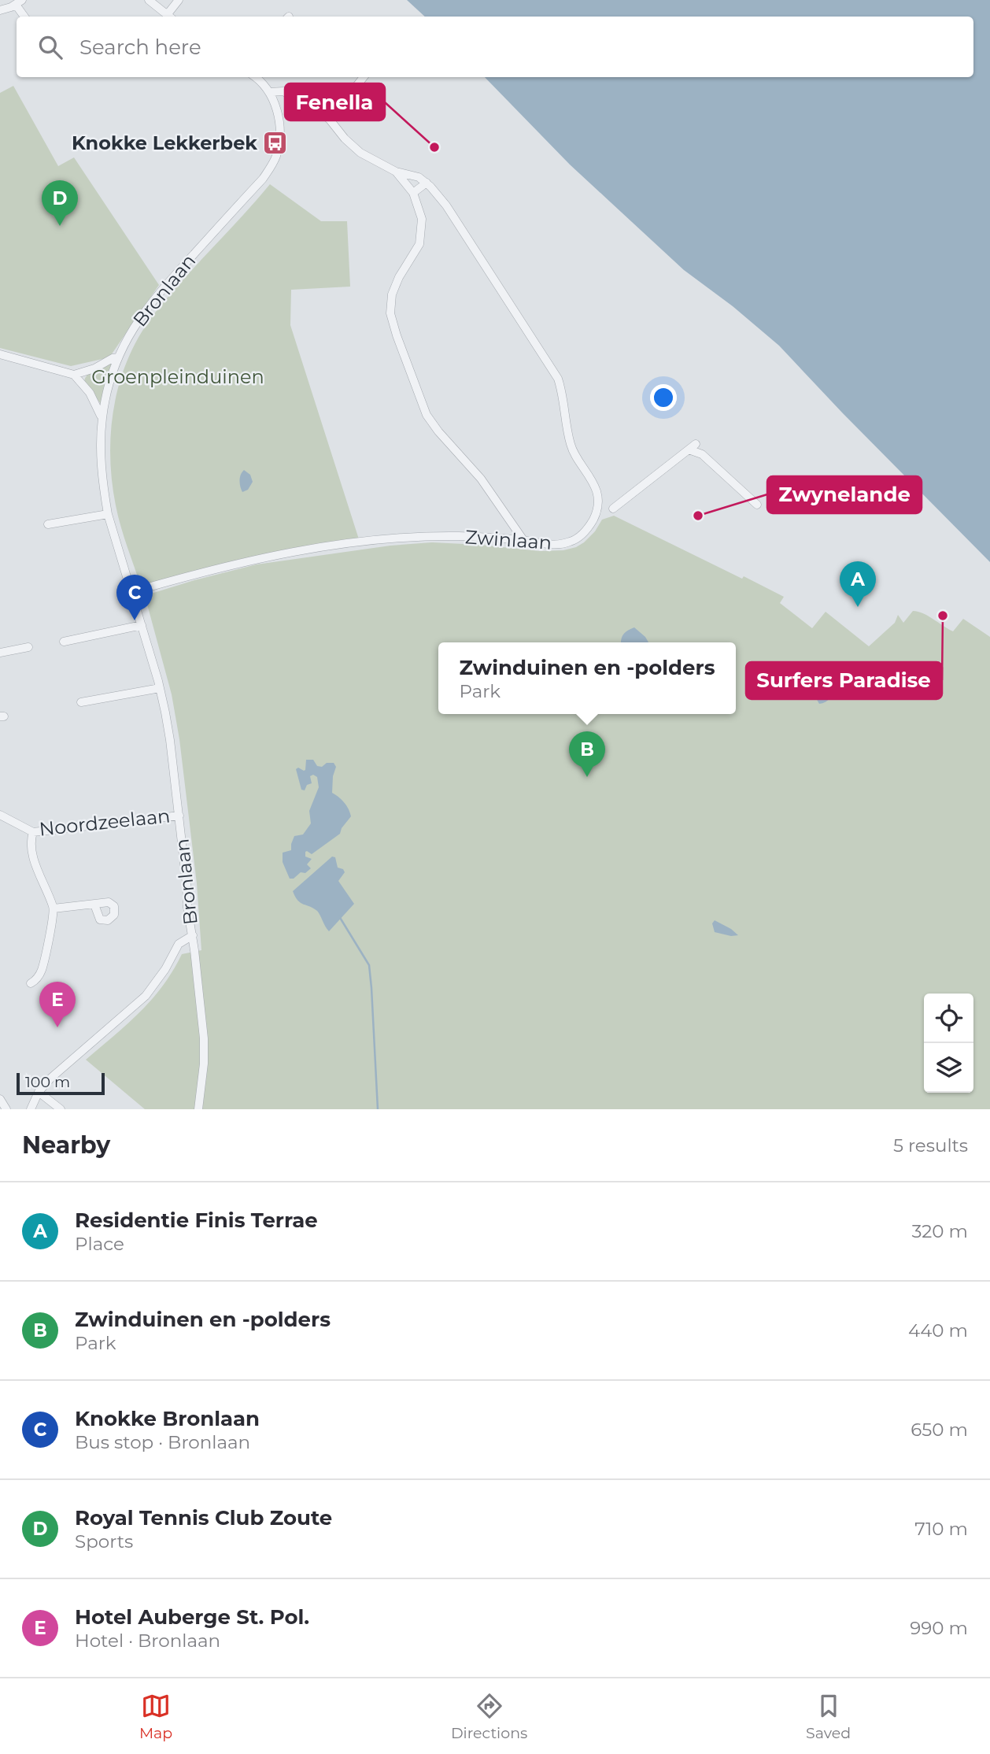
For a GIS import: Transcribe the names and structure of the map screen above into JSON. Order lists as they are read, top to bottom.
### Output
{
  "streets": {
    "street": ["Bronlaan", "Zwinlaan", "Noordzeelaan"]
  },
  "crossings": [
    ["Bronlaan", "Zwinlaan"],
    ["Bronlaan", "Noordzeelaan"]
  ],
  "parks": ["Groenpleinduinen"],
  "places": {
    "bus stop": ["Knokke Lekkerbek"],
    "other": ["Fenella", "Zwynelande", "Surfers Paradise"]
  },
  "scale_bar": "100 m",
  "page": {
    "search": "Search here",
    "pins": [
      "D",
      "A",
      "C",
      "B",
      "E"
    ],
    "popup": ["Zwinduinen en -polders", "Park"],
    "scale": "100 m",
    "heading": ["Nearby", "5 results"],
    "list": [
      {
        "mark": "A",
        "name": "Residentie Finis Terrae",
        "note": "Place",
        "value": "320 m"
      },
      {
        "mark": "B",
        "name": "Zwinduinen en -polders",
        "note": "Park",
        "value": "440 m"
      },
      {
        "mark": "C",
        "name": "Knokke Bronlaan",
        "note": "Bus stop · Bronlaan",
        "value": "650 m"
      },
      {
        "mark": "D",
        "name": "Royal Tennis Club Zoute",
        "note": "Sports",
        "value": "710 m"
      },
      {
        "mark": "E",
        "name": "Hotel Auberge St. Pol.",
        "note": "Hotel · Bronlaan",
        "value": "990 m"
      }
    ],
    "nav": ["Map", "Directions", "Saved"]
  }
}
